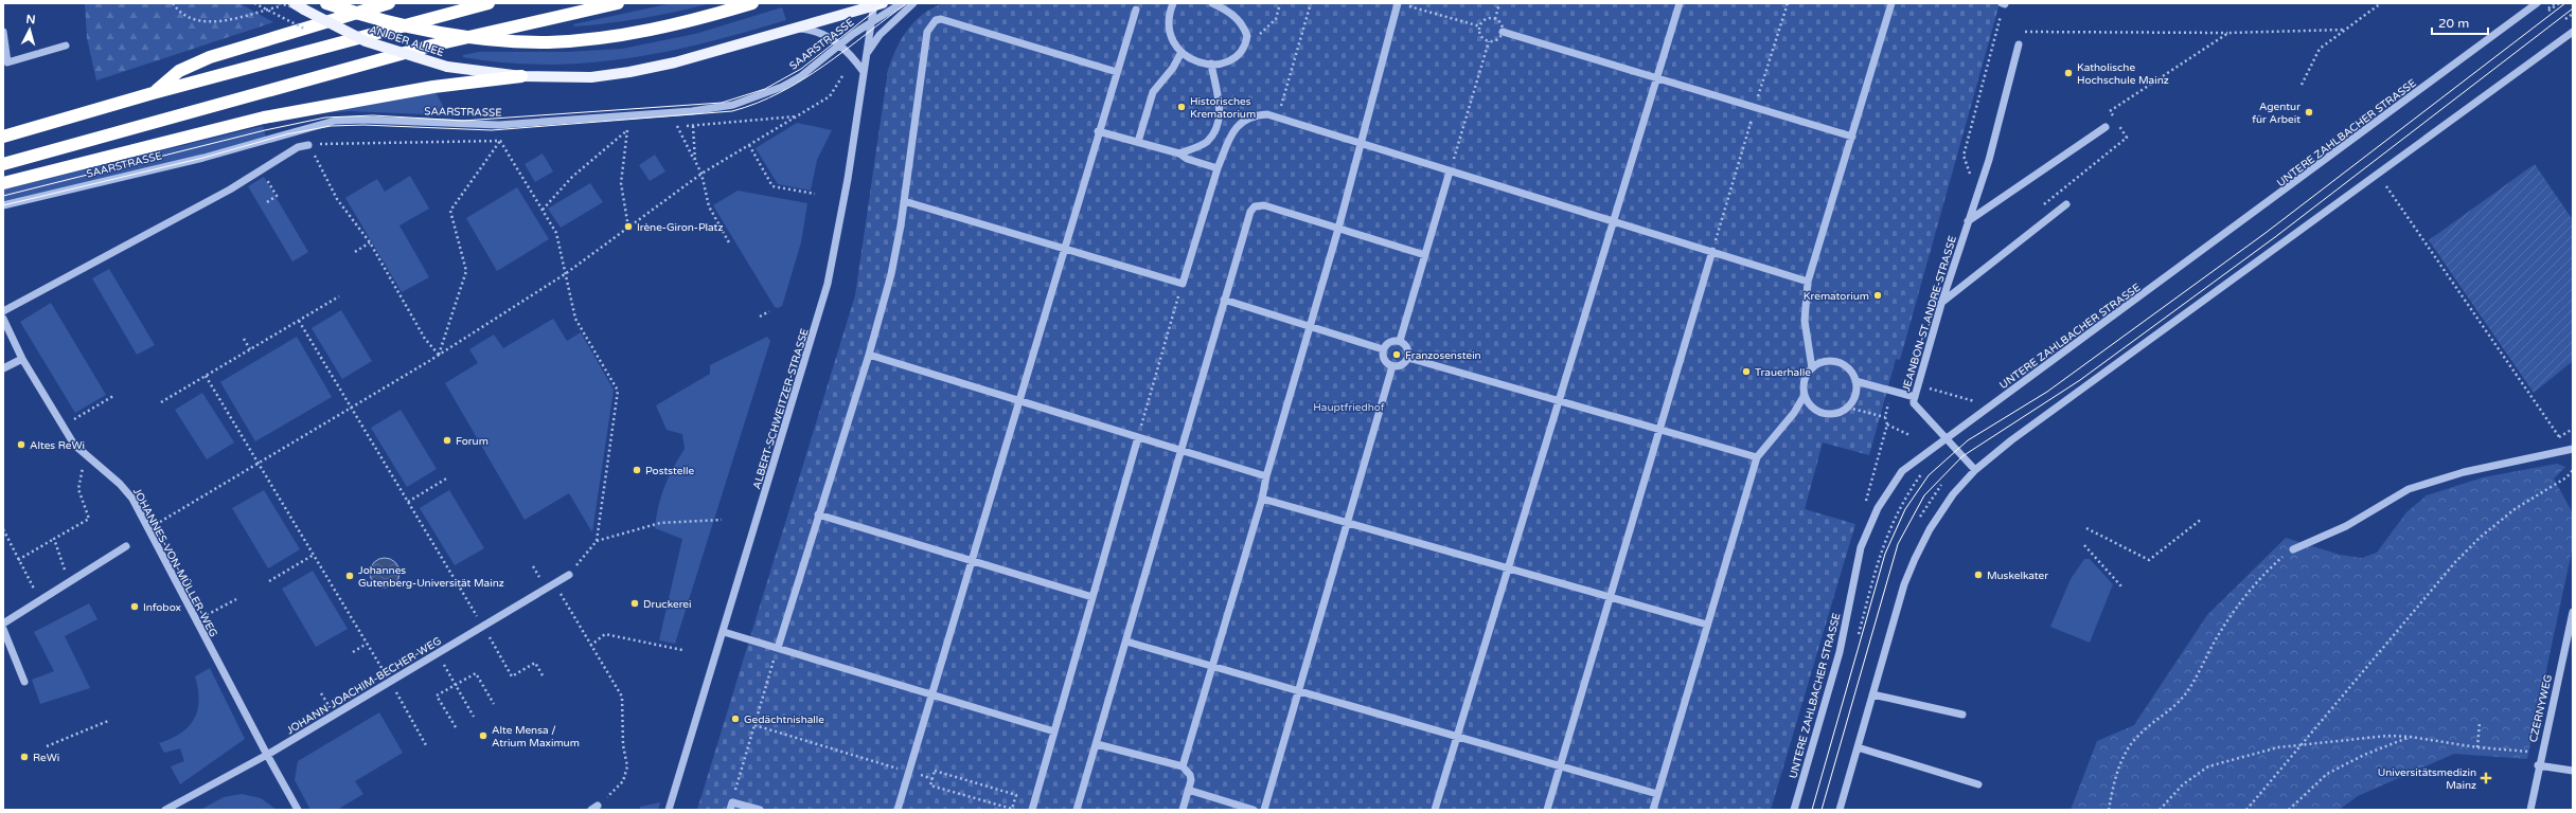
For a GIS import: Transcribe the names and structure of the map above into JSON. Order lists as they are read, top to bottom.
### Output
{
  "streets": {
    "main road": ["AN DER ALLEE", "SAARSTRASSE"],
    "street": [
      "UNTERE ZAHLBACHER STRASSE",
      "JEANBON-ST.ANDRE-STRASSE",
      "ALBERT-SCHWEITZER-STRASSE",
      "JOHANNES-VON-MÜLLER-WEG",
      "JOHANN-JOACHIM-BECHER-WEG",
      "CZERNYWEG"
    ]
  },
  "crossings": [
    ["AN DER ALLEE", "SAARSTRASSE"],
    ["SAARSTRASSE", "ALBERT-SCHWEITZER-STRASSE"],
    ["UNTERE ZAHLBACHER STRASSE", "JEANBON-ST.ANDRE-STRASSE"],
    ["JOHANNES-VON-MÜLLER-WEG", "JOHANN-JOACHIM-BECHER-WEG"]
  ],
  "parks": ["Hauptfriedhof"],
  "places": {
    "other": [
      "Katholische Hochschule Mainz",
      "Historisches Krematorium",
      "Agentur für Arbeit",
      "Irène-Giron-Platz",
      "Krematorium",
      "Franzosenstein",
      "Trauerhalle",
      "Forum",
      "Altes ReWi",
      "Poststelle",
      "Muskelkater",
      "Johannes Gutenberg-Universität Mainz",
      "Druckerei",
      "Infobox",
      "Gedächtnishalle",
      "Alte Mensa / Atrium Maximum",
      "ReWi"
    ],
    "health": ["Universitätsmedizin Mainz"]
  },
  "scale_bar": "20 m",
  "north": "top"
}
